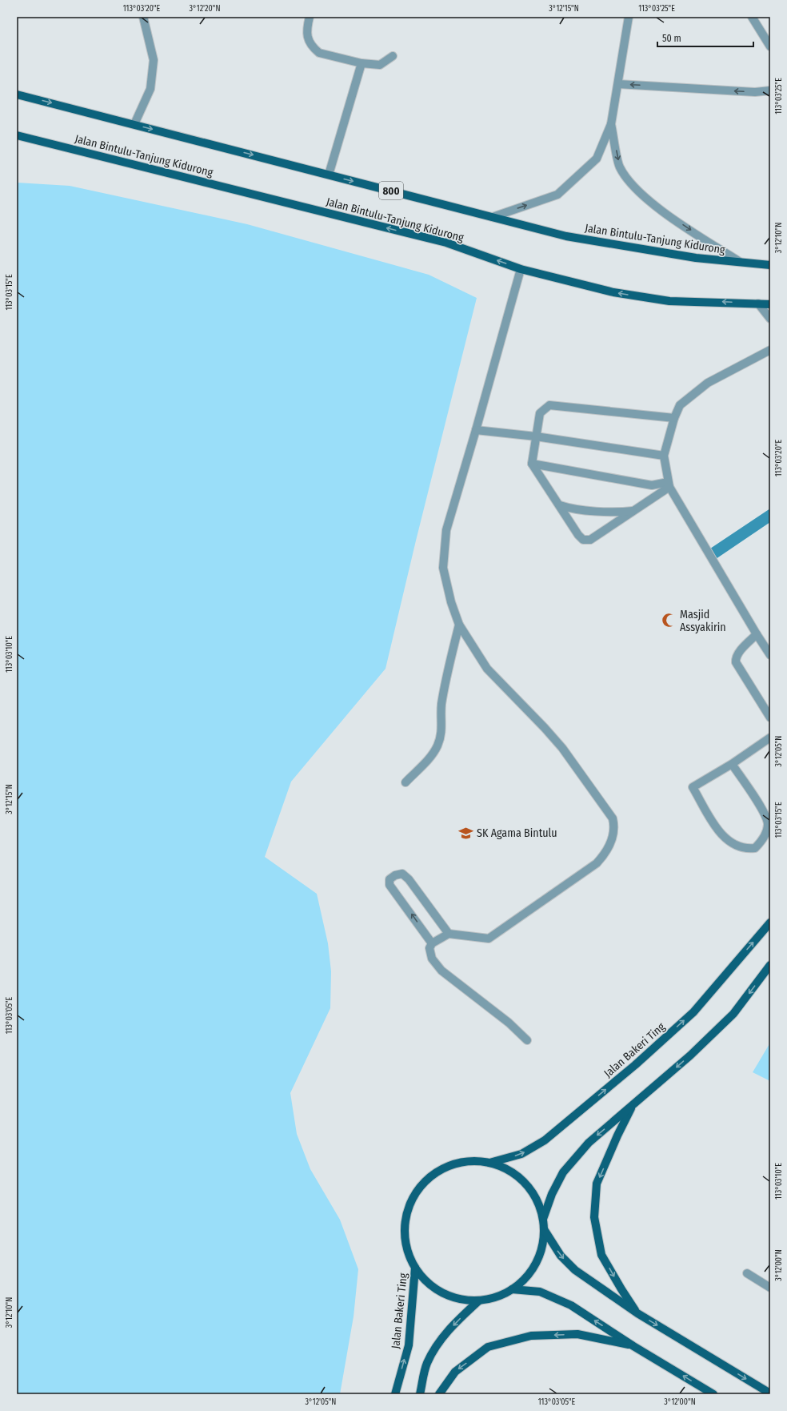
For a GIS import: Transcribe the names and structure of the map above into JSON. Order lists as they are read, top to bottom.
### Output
{
  "streets": {
    "main road": ["Jalan Bintulu-Tanjung Kidurong", "800", "Jalan Bakeri Ting"]
  },
  "places": {
    "mosque": ["Masjid Assyakirin"],
    "school or university": ["SK Agama Bintulu"]
  },
  "scale_bar": "50 m",
  "coordinates": [
    "113°03'20\"E",
    "3°12'20\"N",
    "3°12'15\"N",
    "113°03'25\"E",
    "3°12'10\"N",
    "113°03'15\"E",
    "113°03'10\"E",
    "3°12'05\"N",
    "113°03'05\"E",
    "3°12'00\"N"
  ]
}
